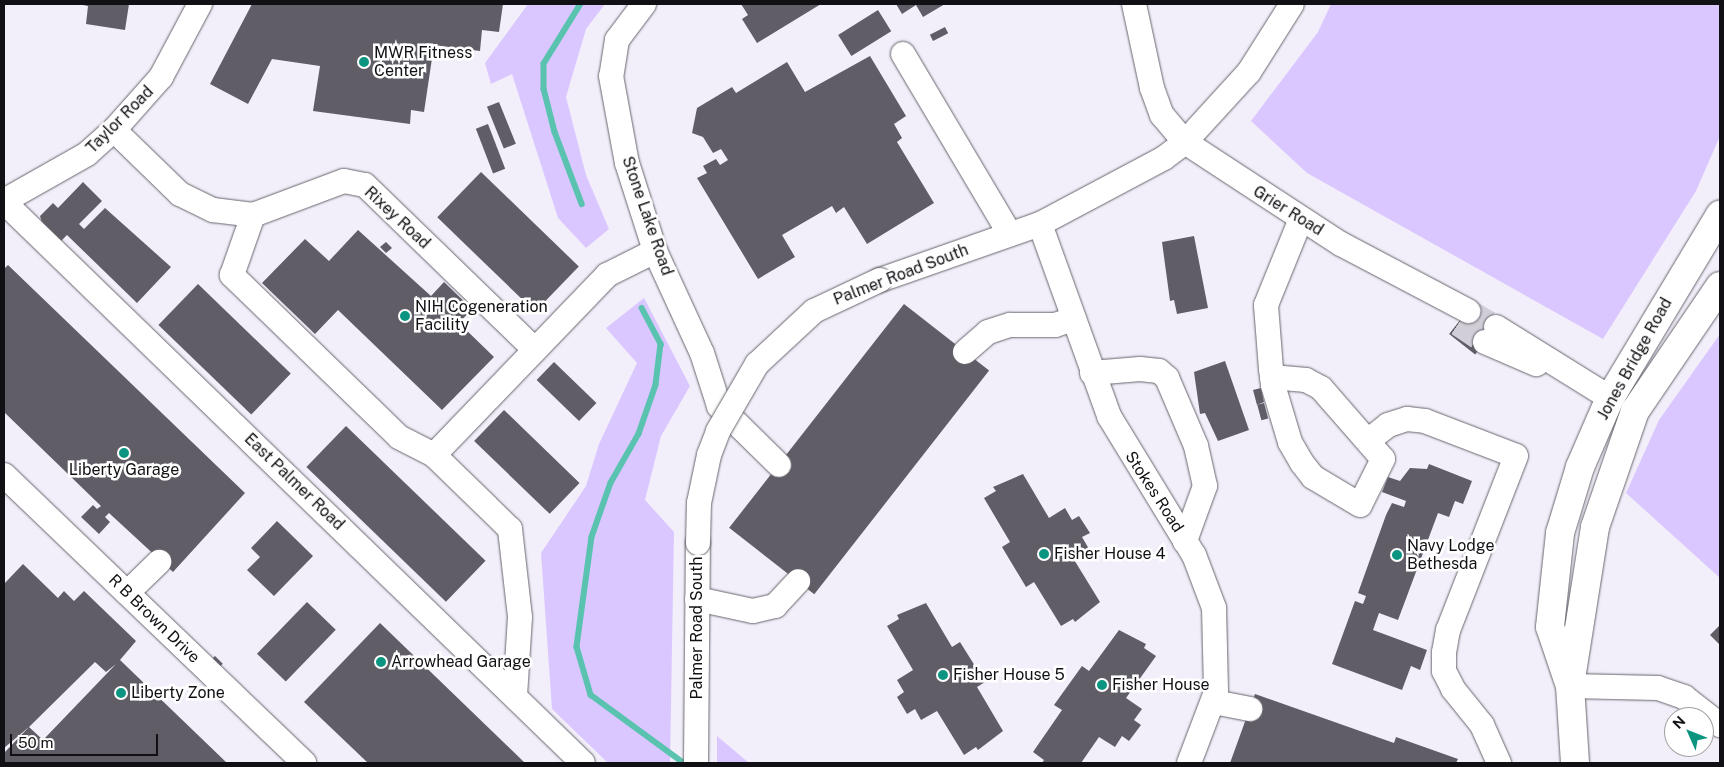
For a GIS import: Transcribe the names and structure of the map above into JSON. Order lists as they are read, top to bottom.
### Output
{
  "streets": {
    "main road": ["Jones Bridge Road"],
    "street": [
      "Taylor Road",
      "Grier Road",
      "Stone Lake Road",
      "Rixey Road",
      "Palmer Road South",
      "East Palmer Road",
      "Stokes Road",
      "R B Brown Drive"
    ]
  },
  "crossings": [
    ["Taylor Road", "East Palmer Road"],
    ["Grier Road", "Palmer Road South"],
    ["Palmer Road South", "Stokes Road"]
  ],
  "places": [
    "MWR Fitness Center",
    "NIH Cogeneration Facility",
    "Liberty Garage",
    "Fisher House 4",
    "Navy Lodge Bethesda",
    "Arrowhead Garage",
    "Fisher House 5",
    "Fisher House",
    "Liberty Zone"
  ],
  "scale_bar": "50 m",
  "north": "top left"
}
